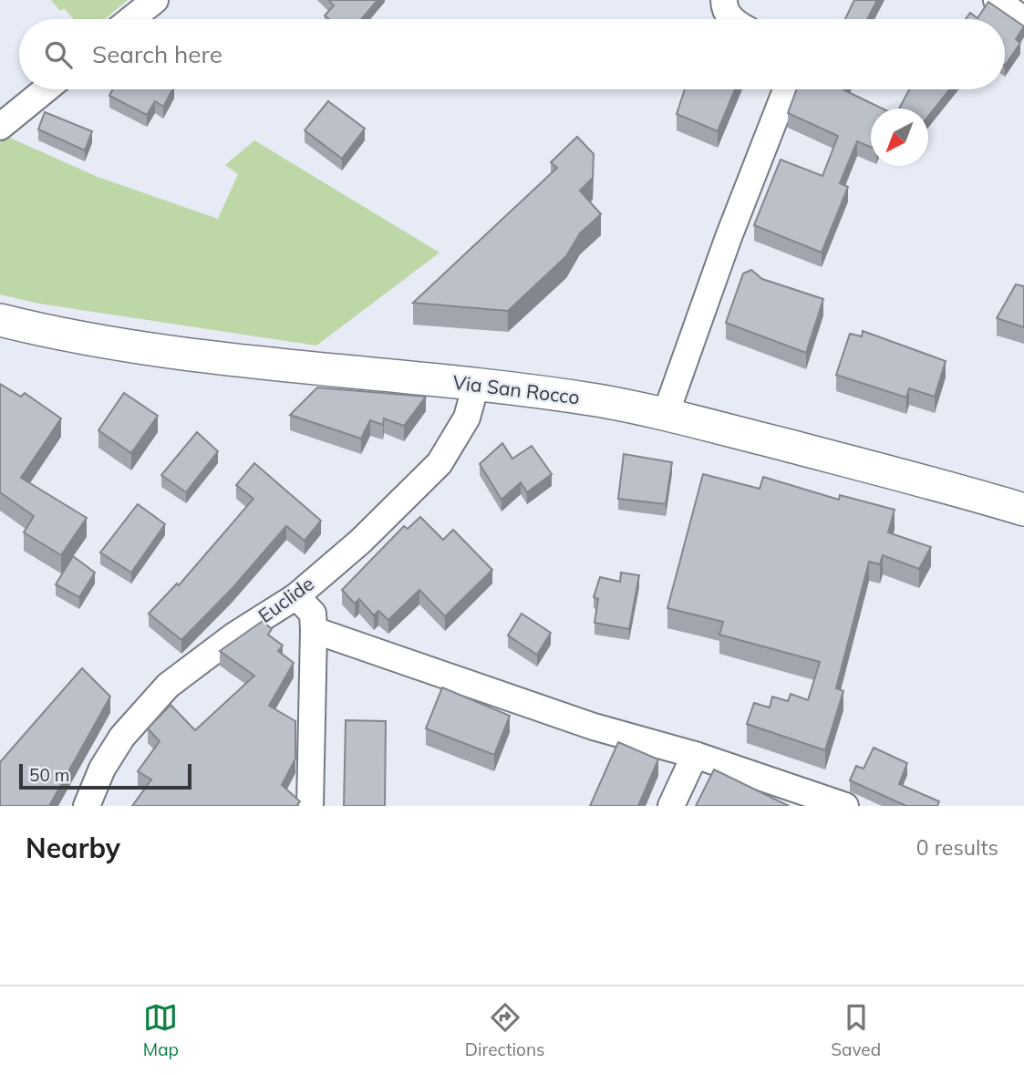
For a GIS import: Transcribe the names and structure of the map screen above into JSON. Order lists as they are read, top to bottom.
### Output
{
  "streets": {
    "street": ["Via San Rocco", "Euclide"]
  },
  "crossings": [
    ["Via San Rocco", "Euclide"]
  ],
  "scale_bar": "50 m",
  "north": "bottom left",
  "page": {
    "search": "Search here",
    "scale": "50 m",
    "heading": ["Nearby", "0 results"],
    "nav": ["Map", "Directions", "Saved"]
  }
}
